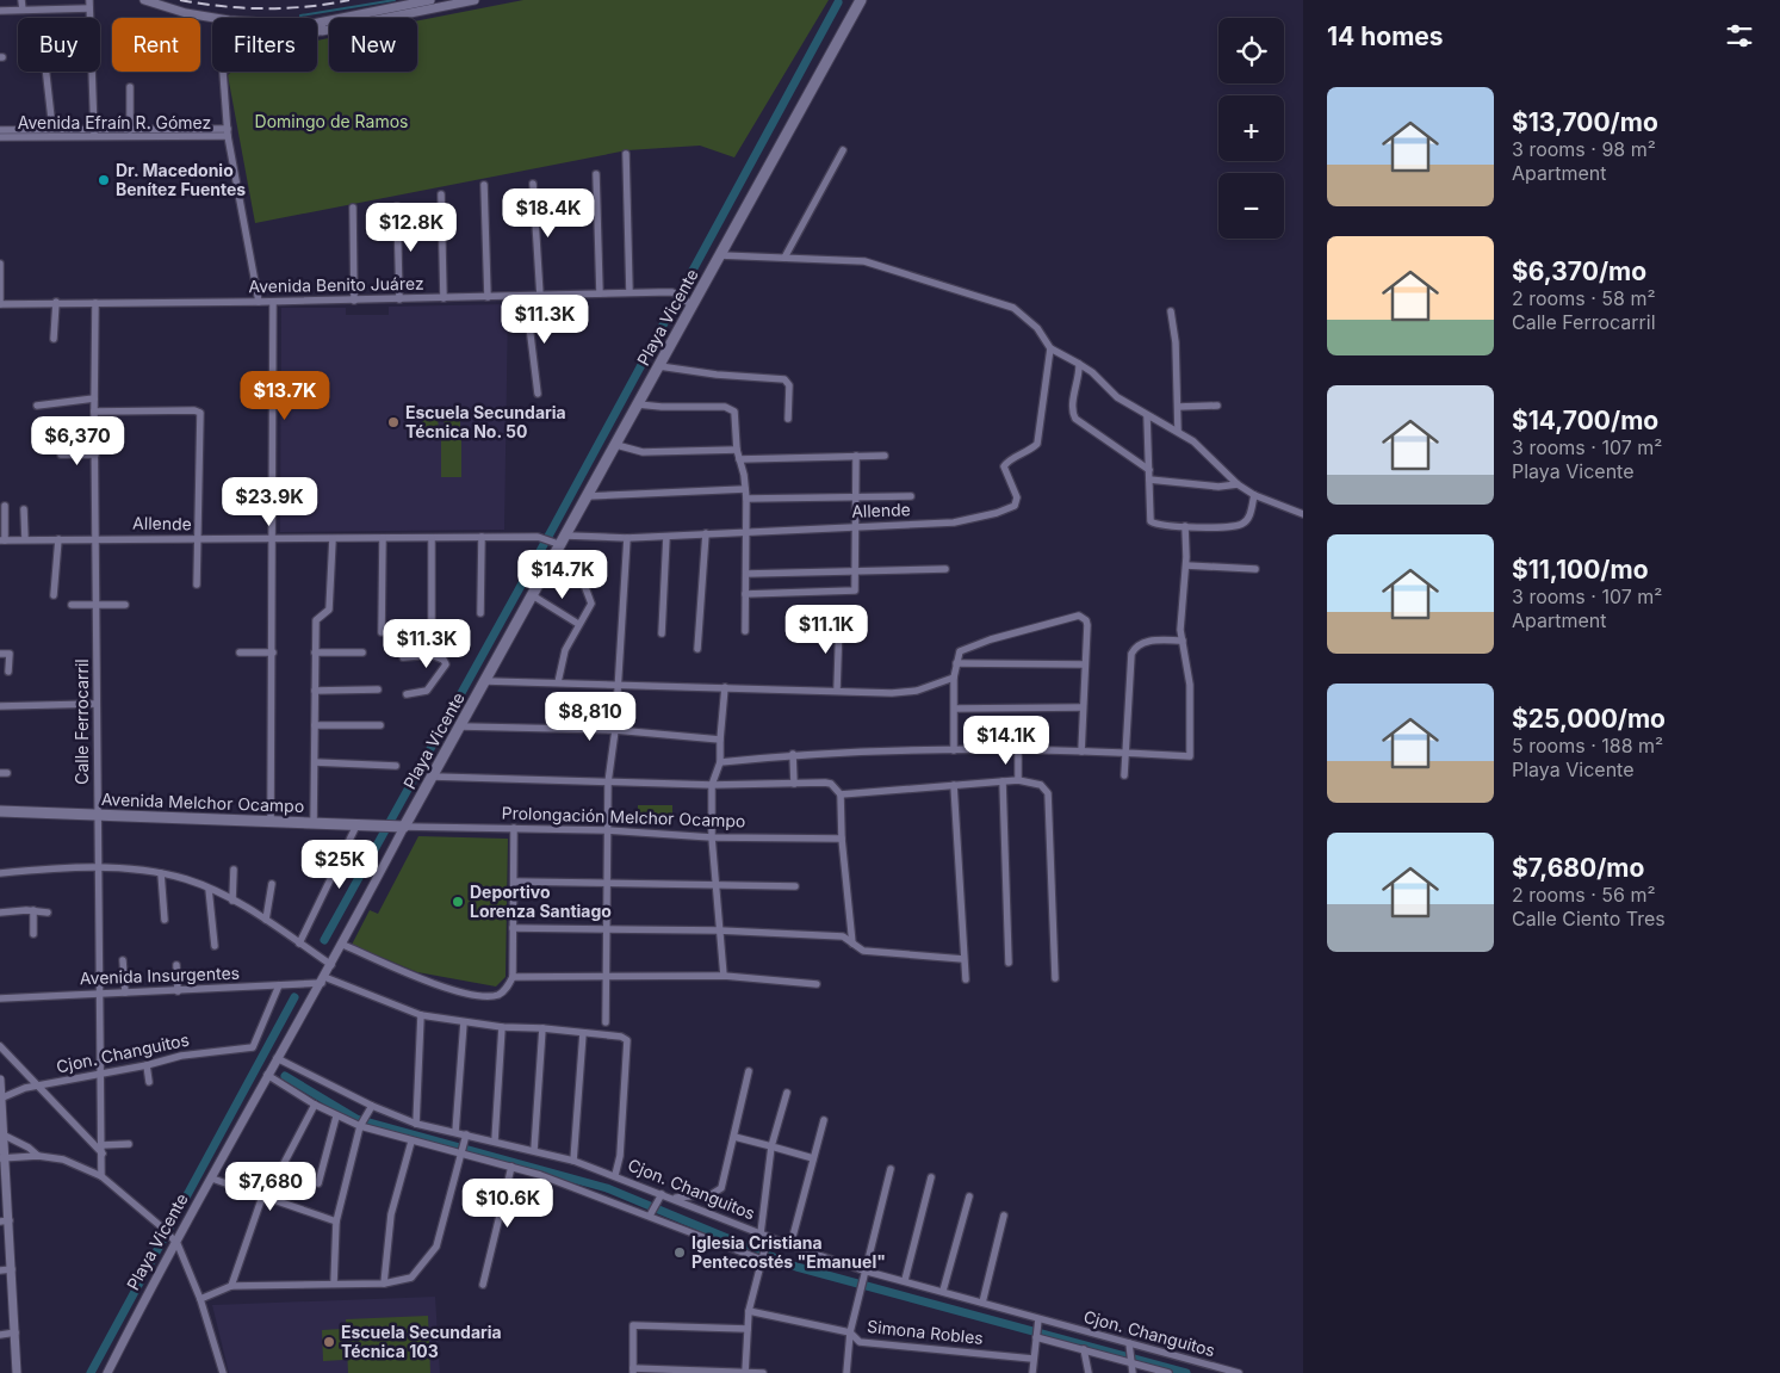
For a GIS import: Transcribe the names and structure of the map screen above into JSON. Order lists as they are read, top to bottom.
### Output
{
  "streets": {
    "main road": ["Playa Vicente", "Avenida Melchor Ocampo"],
    "street": [
      "Avenida Efraín R. Gómez",
      "Avenida Benito Juárez",
      "Allende",
      "Calle Ferrocarril",
      "Prolongación Melchor Ocampo",
      "Avenida Insurgentes",
      "Cjon. Changuitos",
      "Simona Robles"
    ]
  },
  "crossings": [
    ["Avenida Benito Juárez", "Playa Vicente"],
    ["Avenida Benito Juárez", "Calle Ferrocarril"],
    ["Playa Vicente", "Allende"],
    ["Playa Vicente", "Avenida Melchor Ocampo"],
    ["Playa Vicente", "Prolongación Melchor Ocampo"],
    ["Playa Vicente", "Avenida Insurgentes"],
    ["Playa Vicente", "Cjon. Changuitos"],
    ["Allende", "Calle Ferrocarril"],
    ["Calle Ferrocarril", "Avenida Melchor Ocampo"],
    ["Calle Ferrocarril", "Avenida Insurgentes"],
    ["Calle Ferrocarril", "Cjon. Changuitos"],
    ["Avenida Melchor Ocampo", "Prolongación Melchor Ocampo"],
    ["Avenida Insurgentes", "Cjon. Changuitos"]
  ],
  "parks": ["Domingo de Ramos"],
  "places": [
    "Dr. Macedonio Benítez Fuentes",
    "Escuela Secundaria Técnica No. 50",
    "Deportivo Lorenza Santiago",
    "Iglesia Cristiana Pentecostés \"Emanuel\"",
    "Escuela Secundaria Técnica 103"
  ],
  "page": {
    "heading": "14 homes",
    "map_buttons": ["+", "−"],
    "chip": [
      "Buy",
      "Rent",
      "Filters",
      "New"
    ],
    "list": [
      {
        "name": "$13,700/mo",
        "note": "3 rooms · 98 m² · Apartment"
      },
      {
        "name": "$6,370/mo",
        "note": "2 rooms · 58 m² · Calle Ferrocarril"
      },
      {
        "name": "$14,700/mo",
        "note": "3 rooms · 107 m² · Playa Vicente"
      },
      {
        "name": "$11,100/mo",
        "note": "3 rooms · 107 m² · Apartment"
      },
      {
        "name": "$25,000/mo",
        "note": "5 rooms · 188 m² · Playa Vicente"
      },
      {
        "name": "$7,680/mo",
        "note": "2 rooms · 56 m² · Calle Ciento Tres"
      }
    ],
    "price": [
      "$18.4K",
      "$12.8K",
      "$11.3K",
      "$13.7K",
      "$6,370",
      "$23.9K",
      "$14.7K",
      "$11.1K",
      "$11.3K",
      "$8,810",
      "$14.1K",
      "$25K",
      "$7,680",
      "$10.6K"
    ]
  }
}
